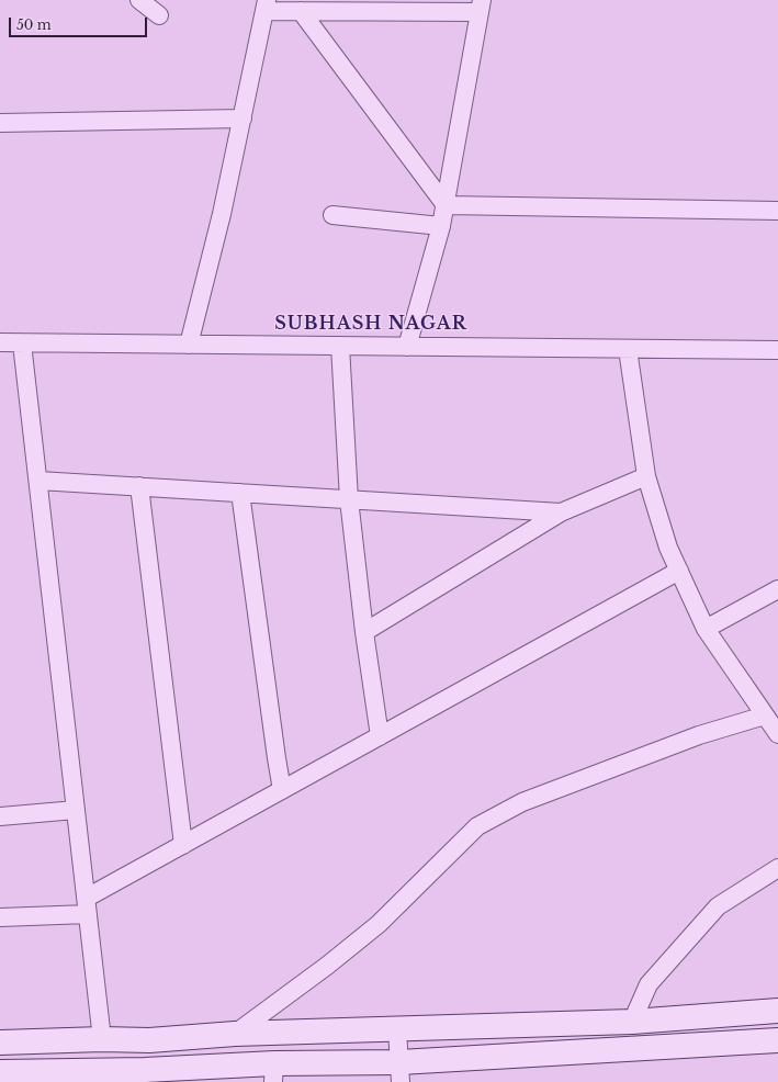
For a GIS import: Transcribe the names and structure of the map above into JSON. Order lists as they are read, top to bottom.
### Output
{
  "districts": ["SUBHASH NAGAR"],
  "scale_bar": "50 m"
}
